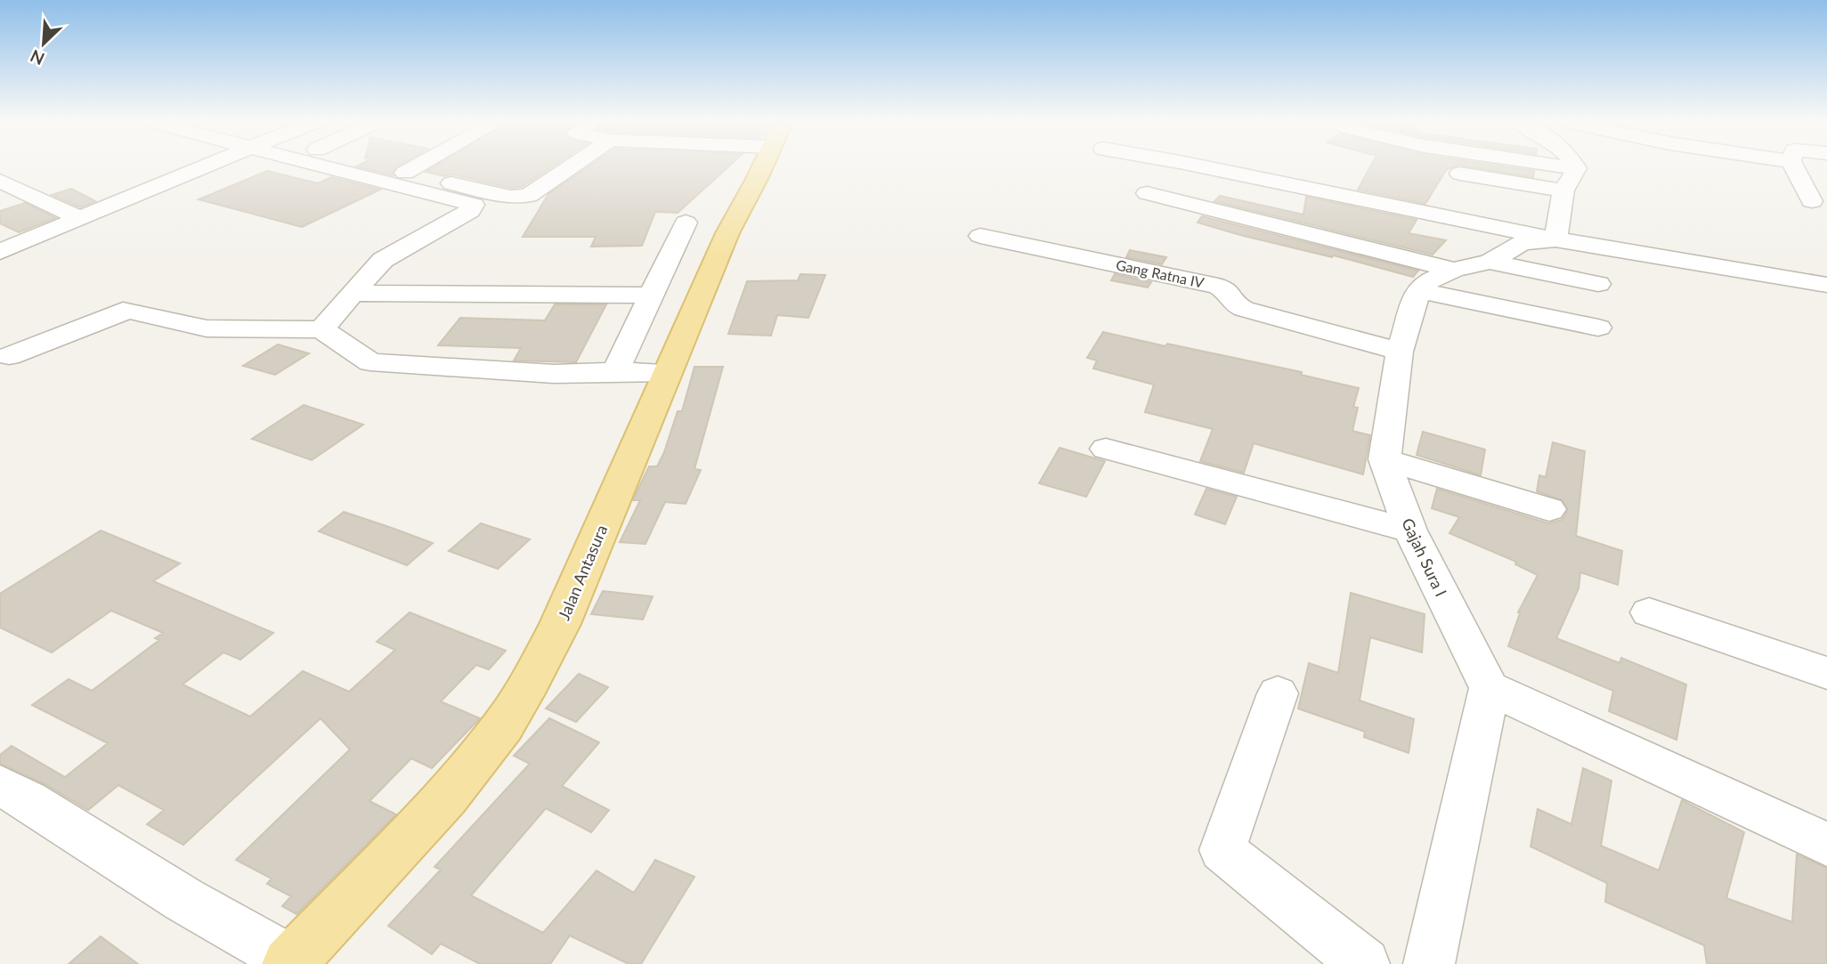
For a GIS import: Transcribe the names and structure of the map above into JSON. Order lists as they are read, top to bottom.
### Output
{
  "streets": {
    "main road": ["Jalan Antasura"],
    "street": ["Gang Ratna IV", "Gajah Sura I"]
  },
  "crossings": [
    ["Gang Ratna IV", "Gajah Sura I"]
  ],
  "north": "bottom left"
}
